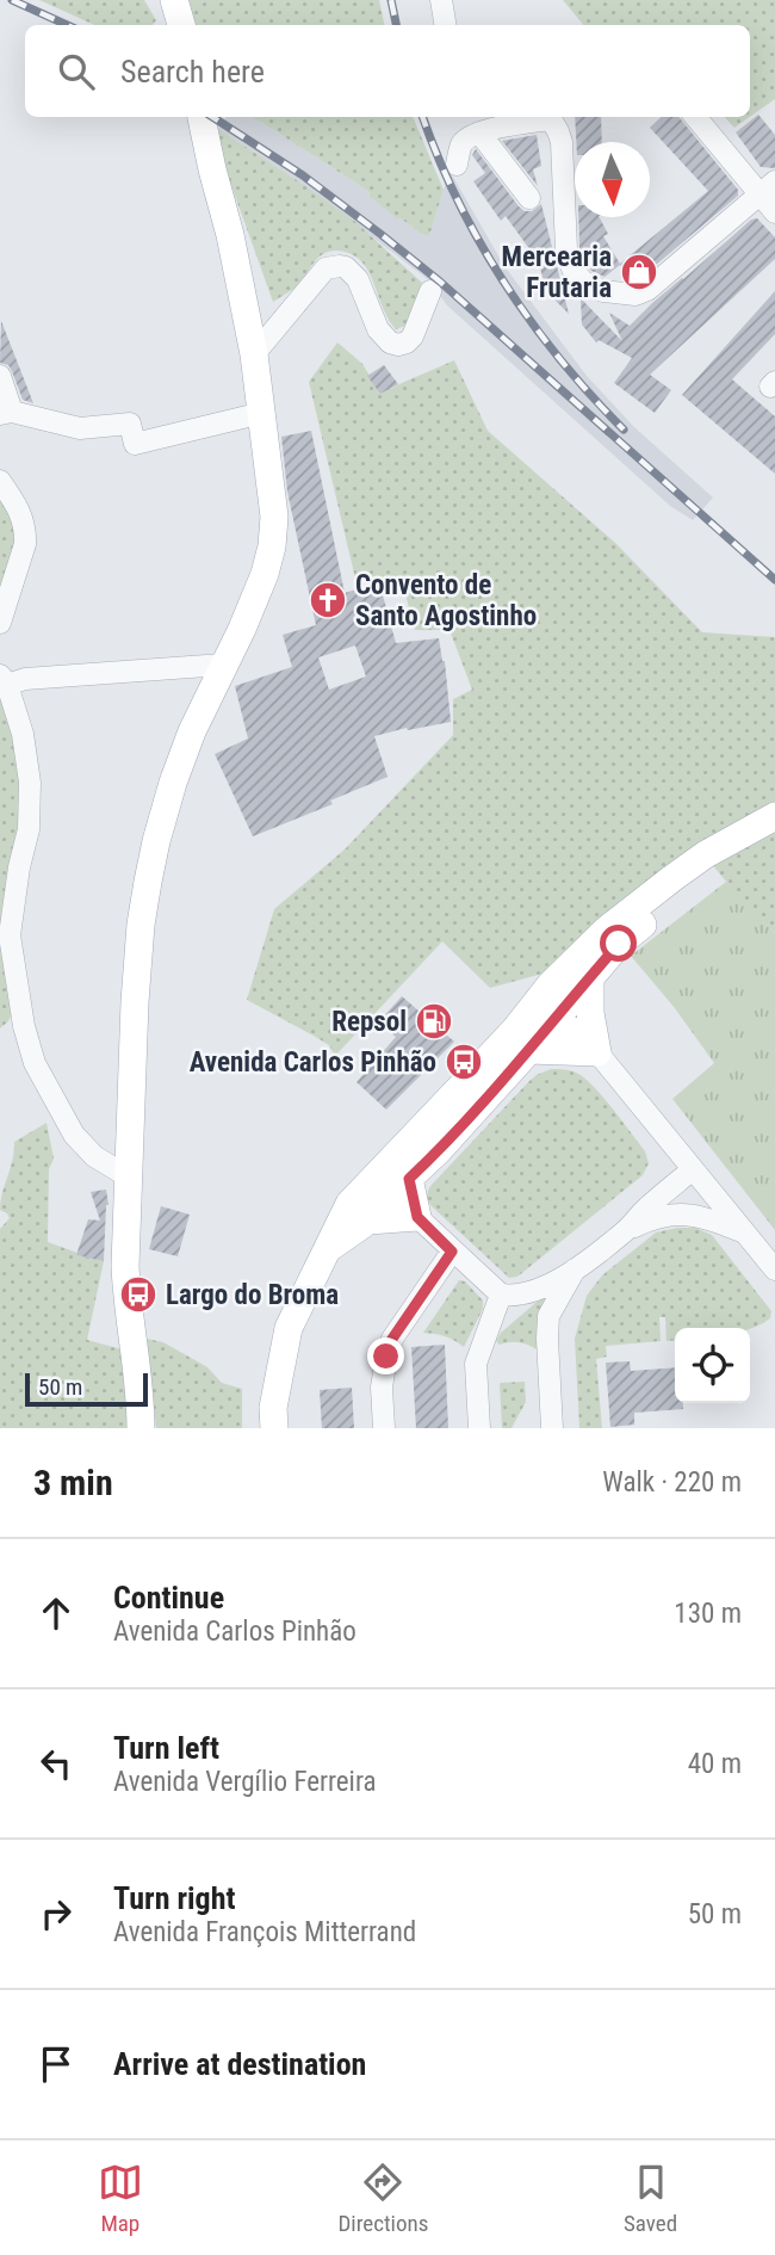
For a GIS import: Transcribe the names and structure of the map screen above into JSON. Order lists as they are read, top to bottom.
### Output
{
  "places": {
    "shop": ["Mercearia Frutaria"],
    "church": ["Convento de Santo Agostinho"],
    "fuel station": ["Repsol"],
    "bus stop": ["Avenida Carlos Pinhão", "Largo do Broma"]
  },
  "scale_bar": "50 m",
  "north": "bottom",
  "page": {
    "search": "Search here",
    "scale": "50 m",
    "heading": ["3 min", "Walk · 220 m"],
    "list": [
      ["Continue", "Avenida Carlos Pinhão", "130 m"],
      ["Turn left", "Avenida Vergílio Ferreira", "40 m"],
      ["Turn right", "Avenida François Mitterrand", "50 m"],
      "Arrive at destination"
    ],
    "nav": ["Map", "Directions", "Saved"]
  }
}
